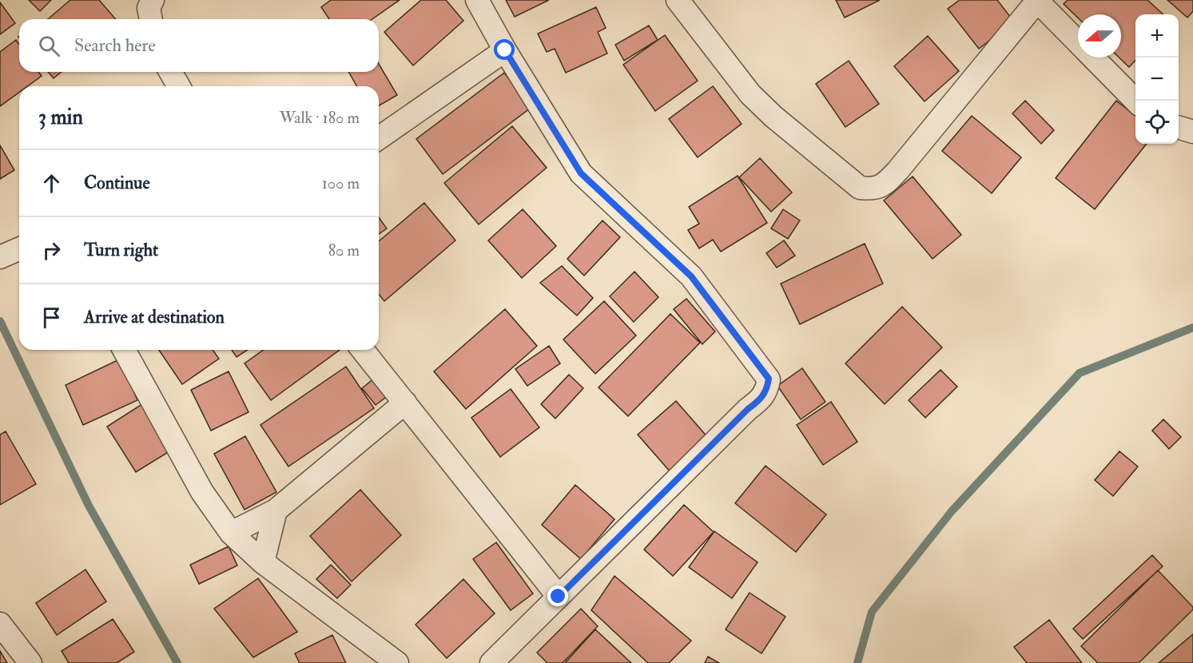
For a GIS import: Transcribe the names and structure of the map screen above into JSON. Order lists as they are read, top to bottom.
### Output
{
  "north": "left",
  "page": {
    "map_buttons": ["+", "−"],
    "search": "Search here",
    "heading": ["3 min", "Walk · 180 m"],
    "list": [
      ["Continue", "100 m"],
      ["Turn right", "80 m"],
      "Arrive at destination"
    ]
  }
}
